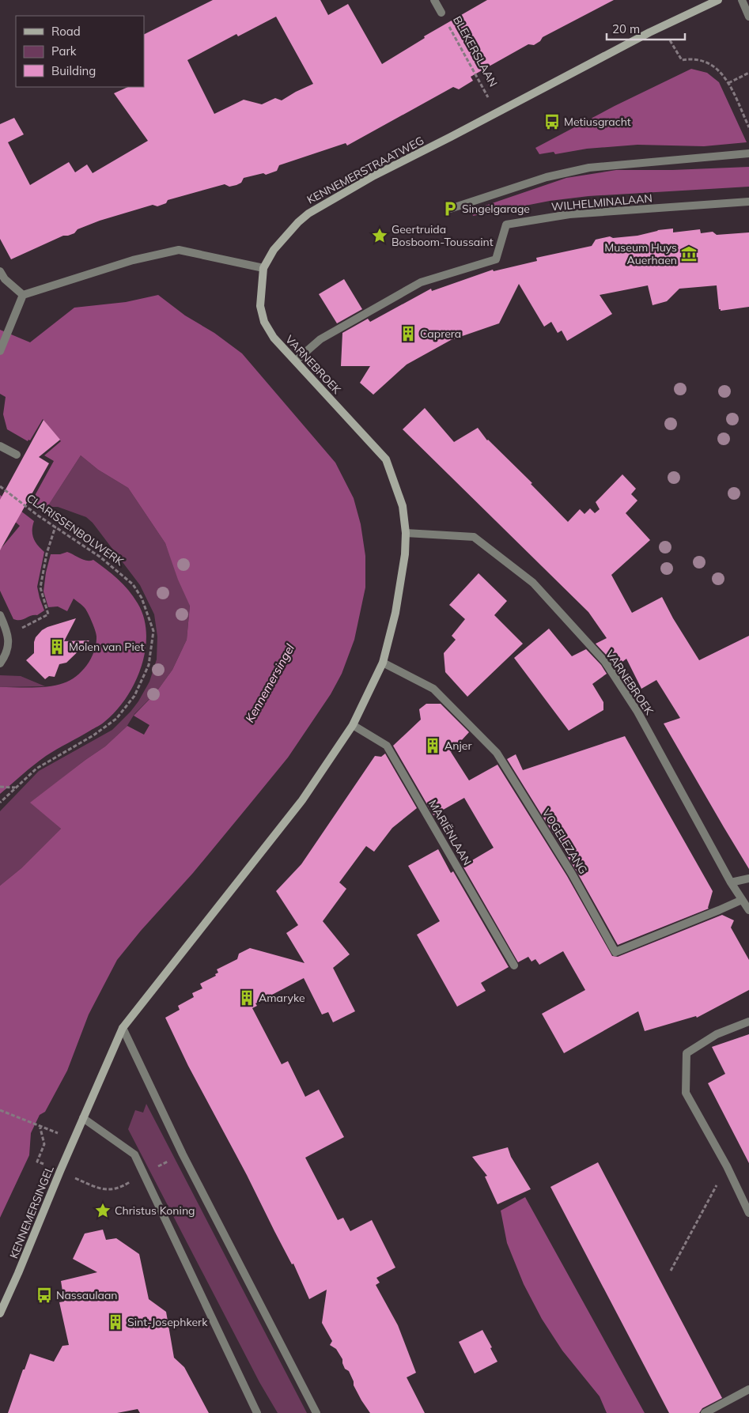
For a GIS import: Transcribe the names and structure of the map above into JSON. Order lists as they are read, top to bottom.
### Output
{
  "streets": {
    "main road": ["KENNEMERSTRAATWEG", "VARNEBROEK", "KENNEMERSINGEL"],
    "street": [
      "BLEKERSLAAN",
      "WILHELMINALAAN",
      "MARIËNLAAN",
      "VOGELEZANG"
    ],
    "path": ["CLARISSENBOLWERK"]
  },
  "crossings": [
    ["BLEKERSLAAN", "KENNEMERSTRAATWEG"],
    ["KENNEMERSTRAATWEG", "VARNEBROEK"],
    ["WILHELMINALAAN", "VARNEBROEK"],
    ["VARNEBROEK", "VOGELEZANG"]
  ],
  "water": ["Kennemersingel"],
  "places": {
    "bus stop": ["Metiusgracht", "Nassaulaan"],
    "parking": ["Singelgarage"],
    "place": ["Geertruida Bosboom-Toussaint", "Christus Koning"],
    "museum": ["Museum Huys Auerhaen"],
    "building": [
      "Caprera",
      "Molen van Piet",
      "Anjer",
      "Amaryke",
      "Sint-Josephkerk"
    ]
  },
  "legend": ["Road", "Park", "Building"],
  "scale_bar": "20 m"
}
